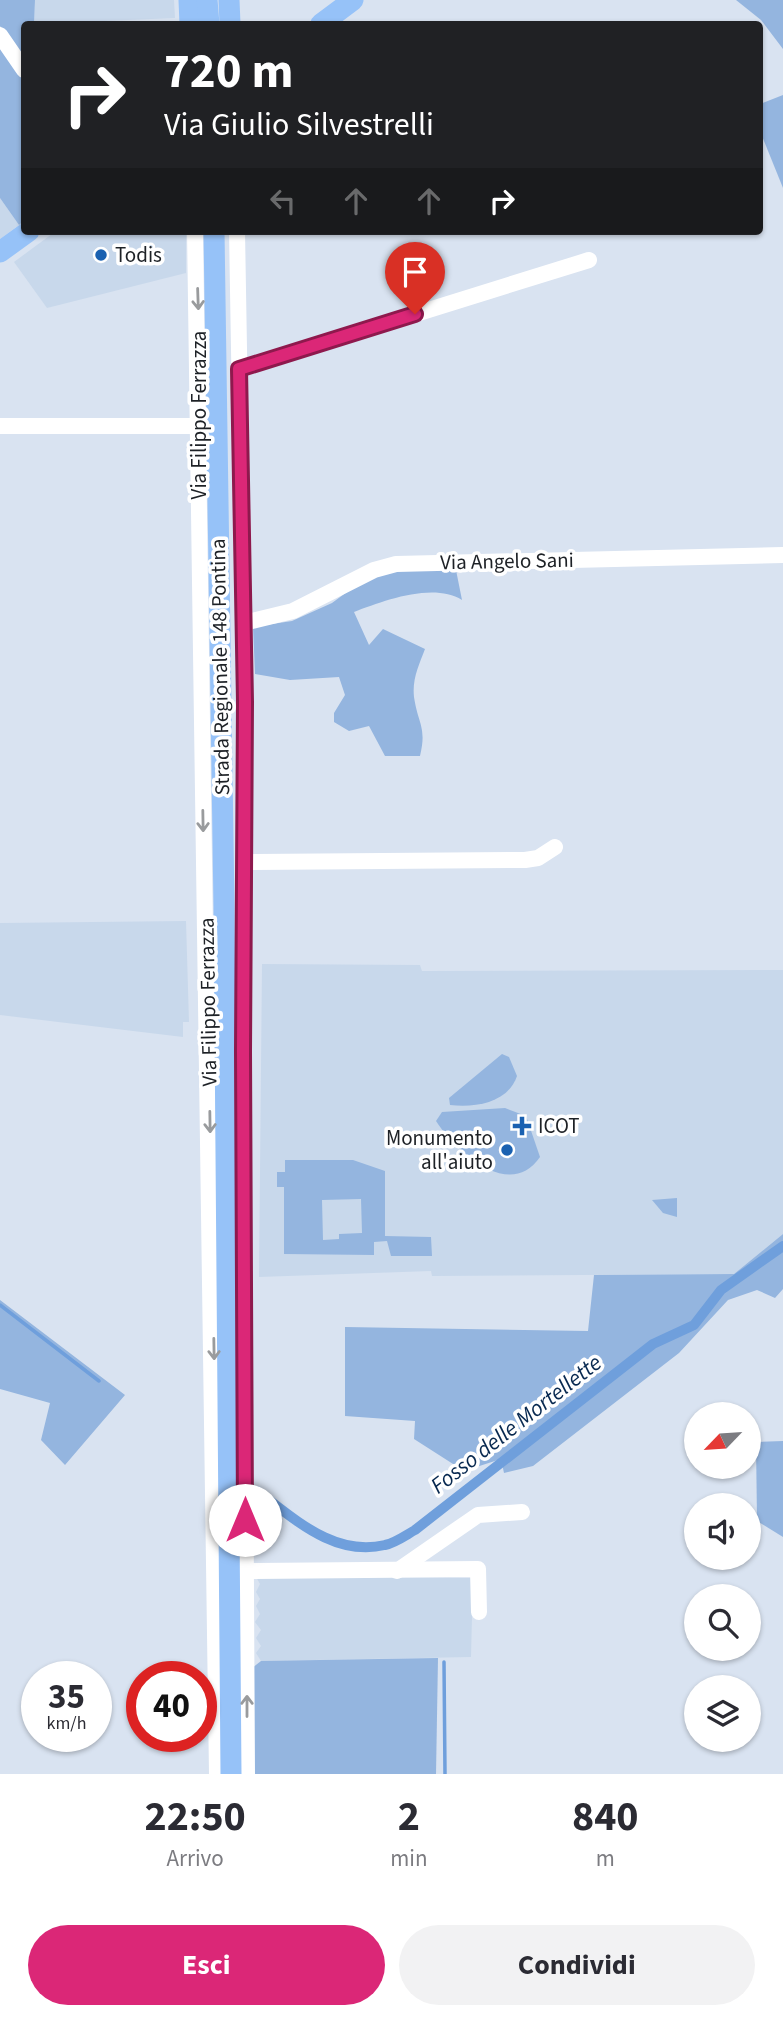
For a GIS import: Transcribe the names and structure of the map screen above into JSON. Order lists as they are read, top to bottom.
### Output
{
  "streets": {
    "main road": ["Strada Regionale 148 Pontina"],
    "street": ["Via Filippo Ferrazza", "Via Angelo Sani"]
  },
  "water": ["Fosso delle Mortellette"],
  "places": {
    "other": ["Todis", "Monumento all'aiuto"],
    "health": ["ICOT"]
  },
  "north": "bottom left",
  "page": {
    "turn": ["720 m", "Via Giulio Silvestrelli"],
    "speed": "35 km/h",
    "limit": "40",
    "eta": [
      "22:50",
      "Arrivo",
      "2",
      "min",
      "840",
      "m"
    ],
    "buttons": ["Esci", "Condividi"]
  }
}
